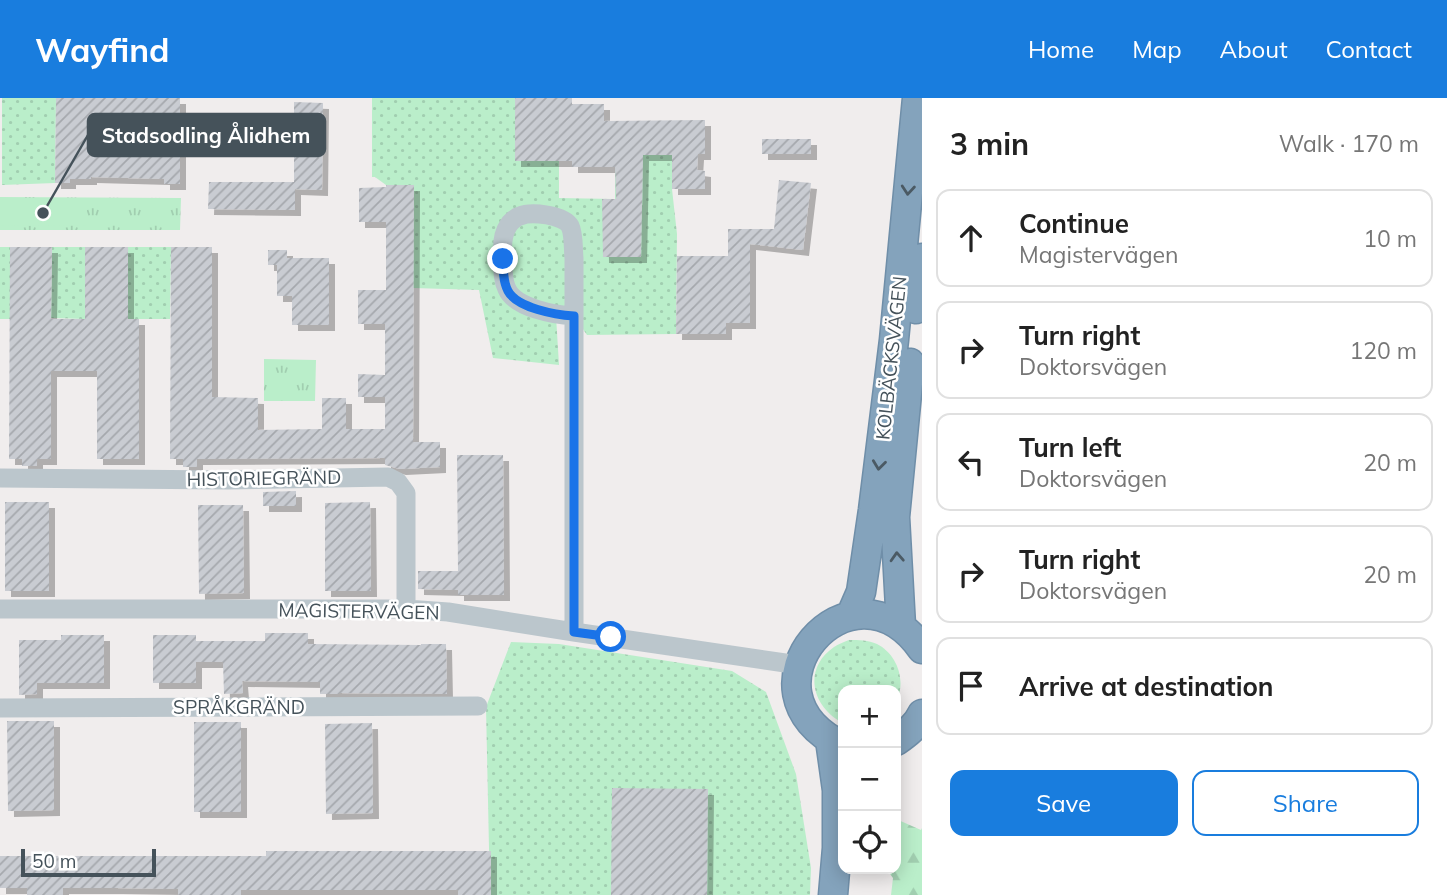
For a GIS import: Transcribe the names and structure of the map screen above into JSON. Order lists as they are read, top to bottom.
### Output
{
  "streets": {
    "highway": ["KOLBÄCKSVÄGEN"],
    "street": ["HISTORIEGRÄND", "MAGISTERVÄGEN", "SPRÅKGRÄND"]
  },
  "crossings": [
    ["HISTORIEGRÄND", "MAGISTERVÄGEN"]
  ],
  "places": ["Stadsodling Ålidhem"],
  "scale_bar": "50 m",
  "page": {
    "header": "Wayfind",
    "nav": [
      "Home",
      "Map",
      "About",
      "Contact"
    ],
    "heading": ["3 min", "Walk · 170 m"],
    "list": [
      ["Continue", "Magistervägen", "10 m"],
      ["Turn right", "Doktorsvägen", "120 m"],
      ["Turn left", "Doktorsvägen", "20 m"],
      ["Turn right", "Doktorsvägen", "20 m"],
      "Arrive at destination"
    ],
    "map_buttons": ["+", "−"],
    "buttons": ["Save", "Share"],
    "scale": "50 m"
  }
}
